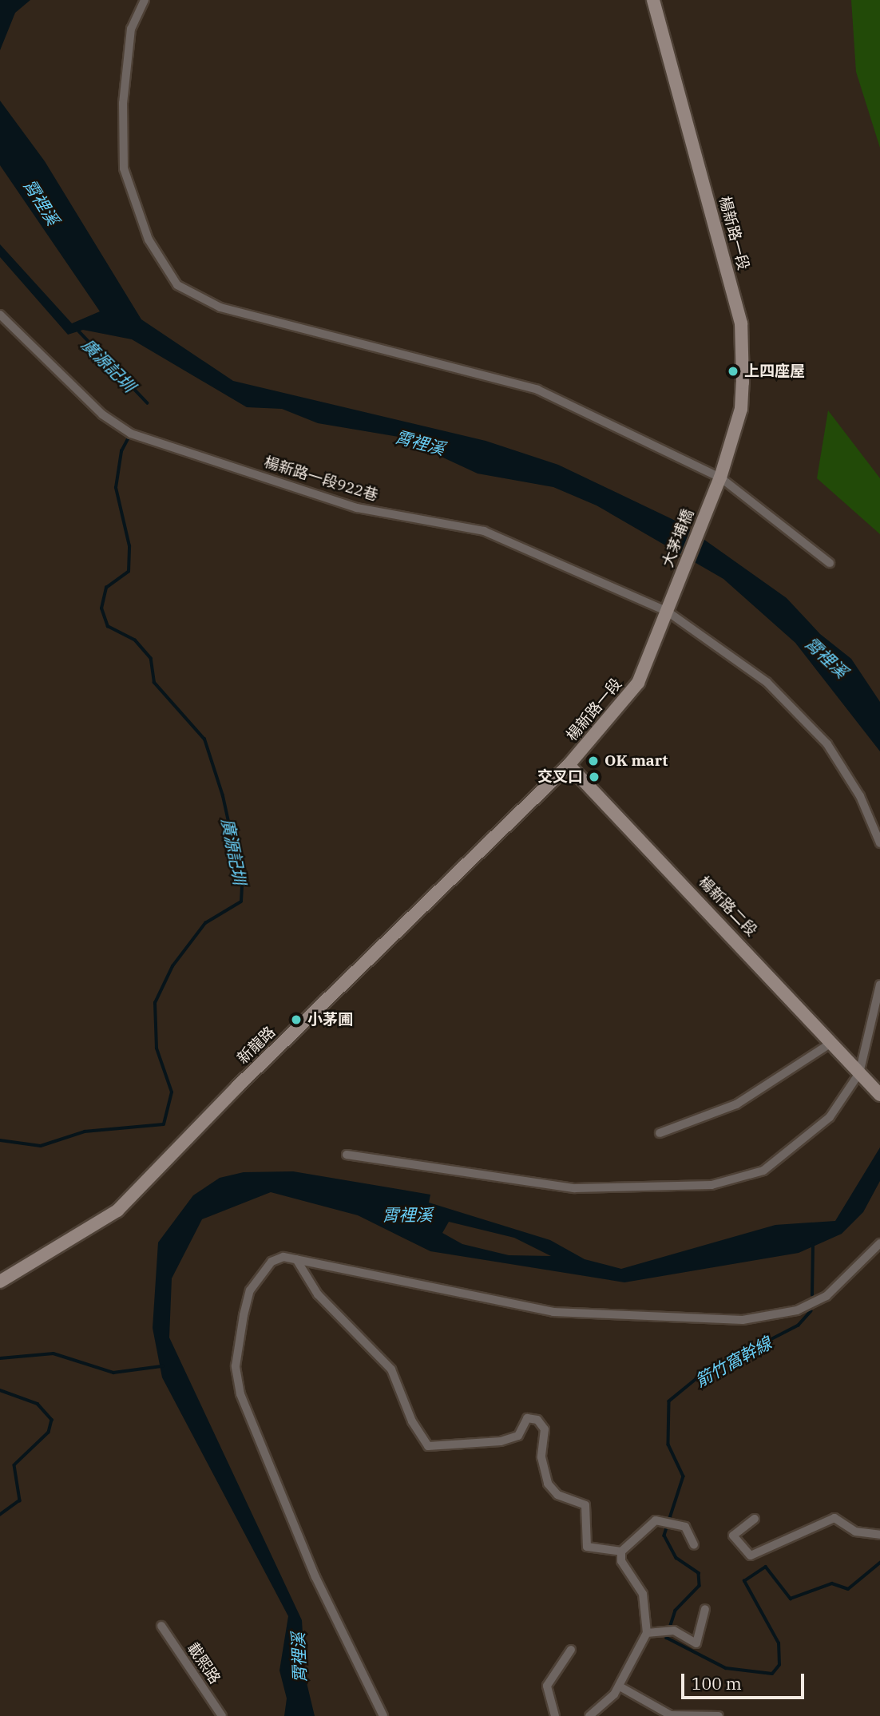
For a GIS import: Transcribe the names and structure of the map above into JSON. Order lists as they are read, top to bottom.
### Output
{
  "streets": {
    "main road": [
      "楊新路一段",
      "大茅埔橋",
      "楊新路二段",
      "新龍路"
    ],
    "street": ["楊新路一段922巷", "載熙路"]
  },
  "crossings": [
    ["楊新路一段", "楊新路一段922巷"],
    ["楊新路一段", "大茅埔橋"],
    ["楊新路一段", "楊新路二段"],
    ["楊新路一段", "新龍路"],
    ["楊新路一段922巷", "大茅埔橋"],
    ["楊新路二段", "新龍路"]
  ],
  "water": ["霄裡溪", "廣源記圳", "箭竹窩幹線"],
  "places": [
    "上四座屋",
    "OK mart",
    "交叉口",
    "小茅圃"
  ],
  "scale_bar": "100 m"
}
